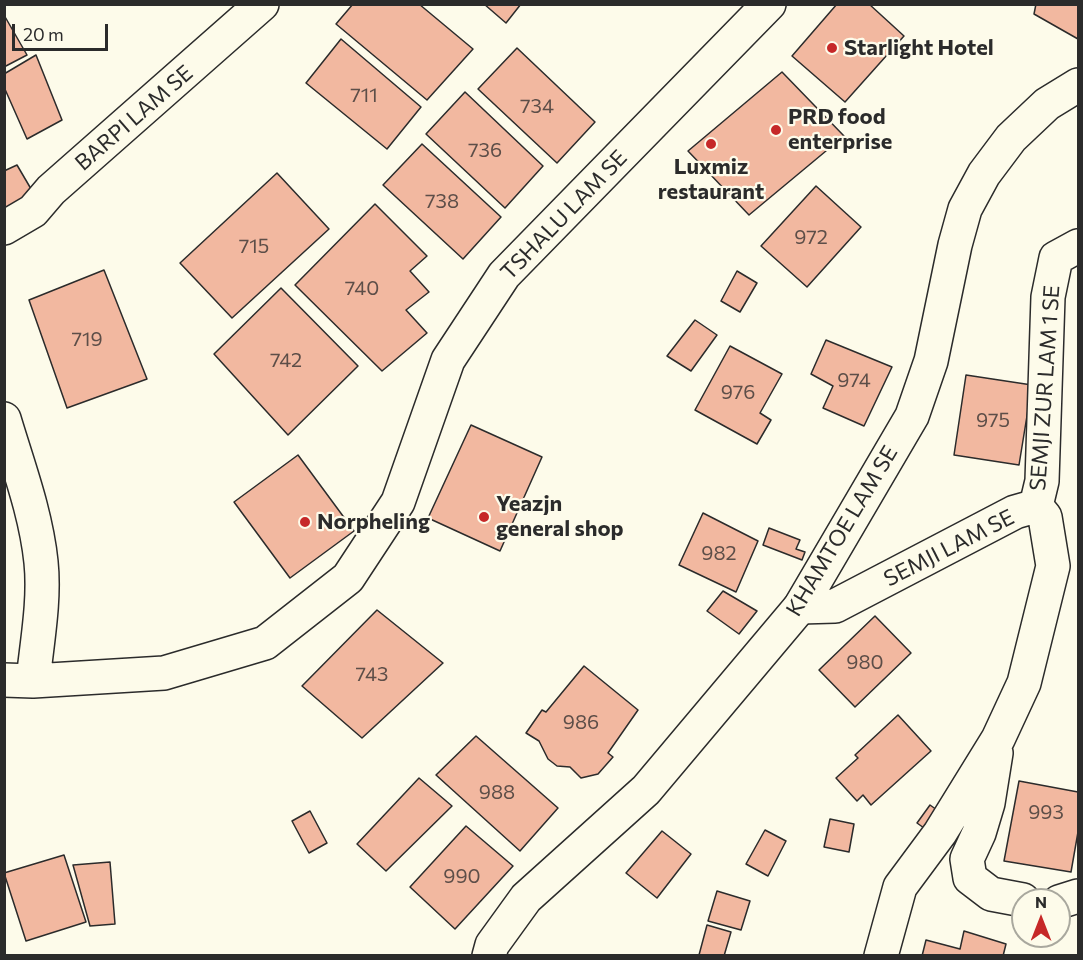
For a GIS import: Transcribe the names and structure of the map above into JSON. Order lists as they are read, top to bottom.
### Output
{
  "streets": {
    "street": [
      "BARPI LAM SE",
      "TSHALU LAM SE",
      "SEMJI ZUR LAM 1 SE",
      "KHAMTOE LAM SE",
      "SEMJI LAM SE"
    ]
  },
  "crossings": [
    ["SEMJI ZUR LAM 1 SE", "SEMJI LAM SE"],
    ["KHAMTOE LAM SE", "SEMJI LAM SE"]
  ],
  "places": [
    "Starlight Hotel",
    "PRD food enterprise",
    "Luxmiz restaurant",
    "Yeazjn general shop",
    "Norpheling"
  ],
  "house_numbers": [
    "711",
    "734",
    "736",
    "738",
    "972",
    "715",
    "740",
    "719",
    "742",
    "974",
    "976",
    "975",
    "982",
    "980",
    "743",
    "986",
    "988",
    "993",
    "990"
  ],
  "scale_bar": "20 m",
  "north": "top"
}
